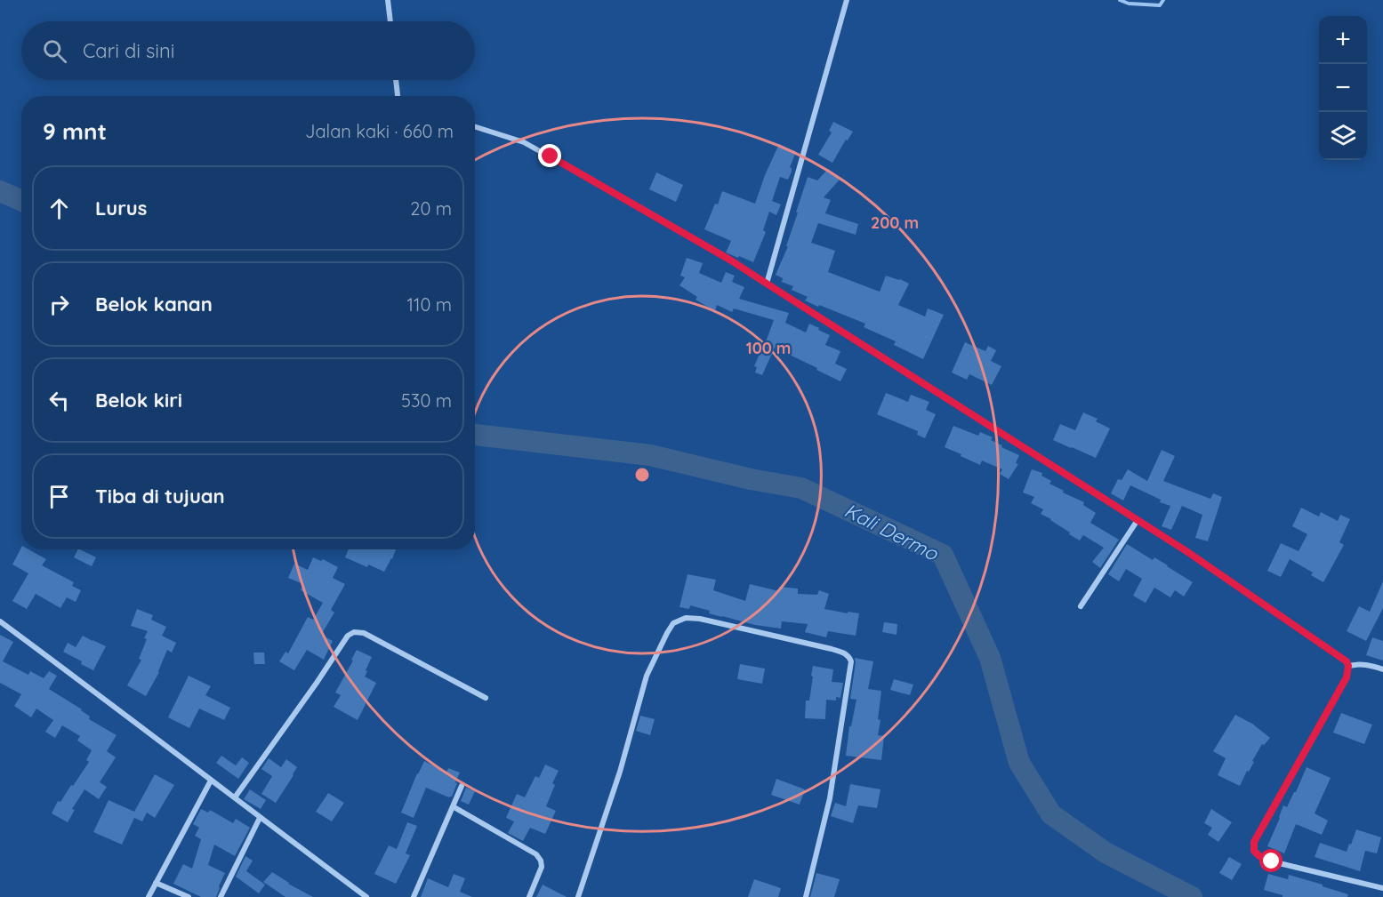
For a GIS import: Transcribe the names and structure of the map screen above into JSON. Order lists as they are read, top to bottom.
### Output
{
  "water": ["Kali Dermo"],
  "page": {
    "map_buttons": ["+", "−"],
    "search": "Cari di sini",
    "heading": ["9 mnt", "Jalan kaki · 660 m"],
    "list": [
      ["Lurus", "20 m"],
      ["Belok kanan", "110 m"],
      ["Belok kiri", "530 m"],
      "Tiba di tujuan"
    ]
  },
  "rings": ["200 m", "100 m"]
}
